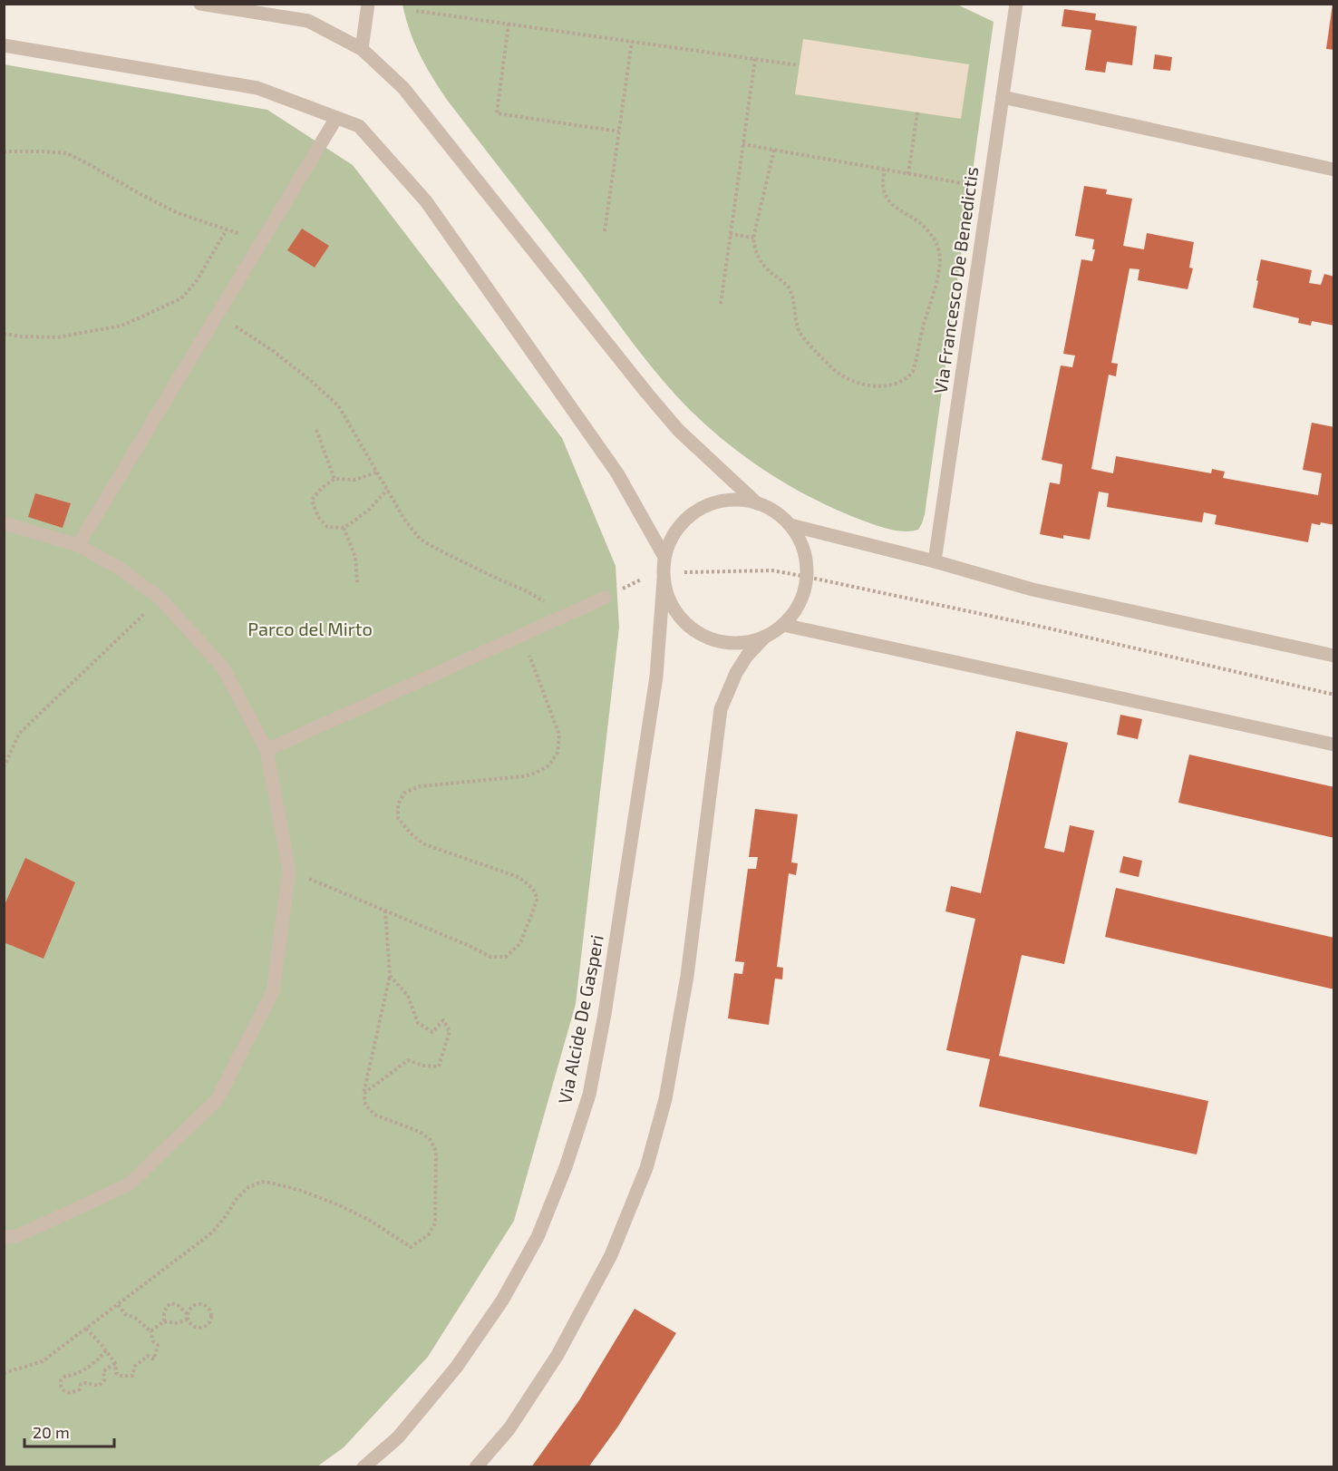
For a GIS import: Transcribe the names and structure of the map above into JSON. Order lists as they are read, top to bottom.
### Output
{
  "streets": {
    "street": ["Via Francesco De Benedictis", "Via Alcide De Gasperi"]
  },
  "parks": ["Parco del Mirto"],
  "scale_bar": "20 m"
}
